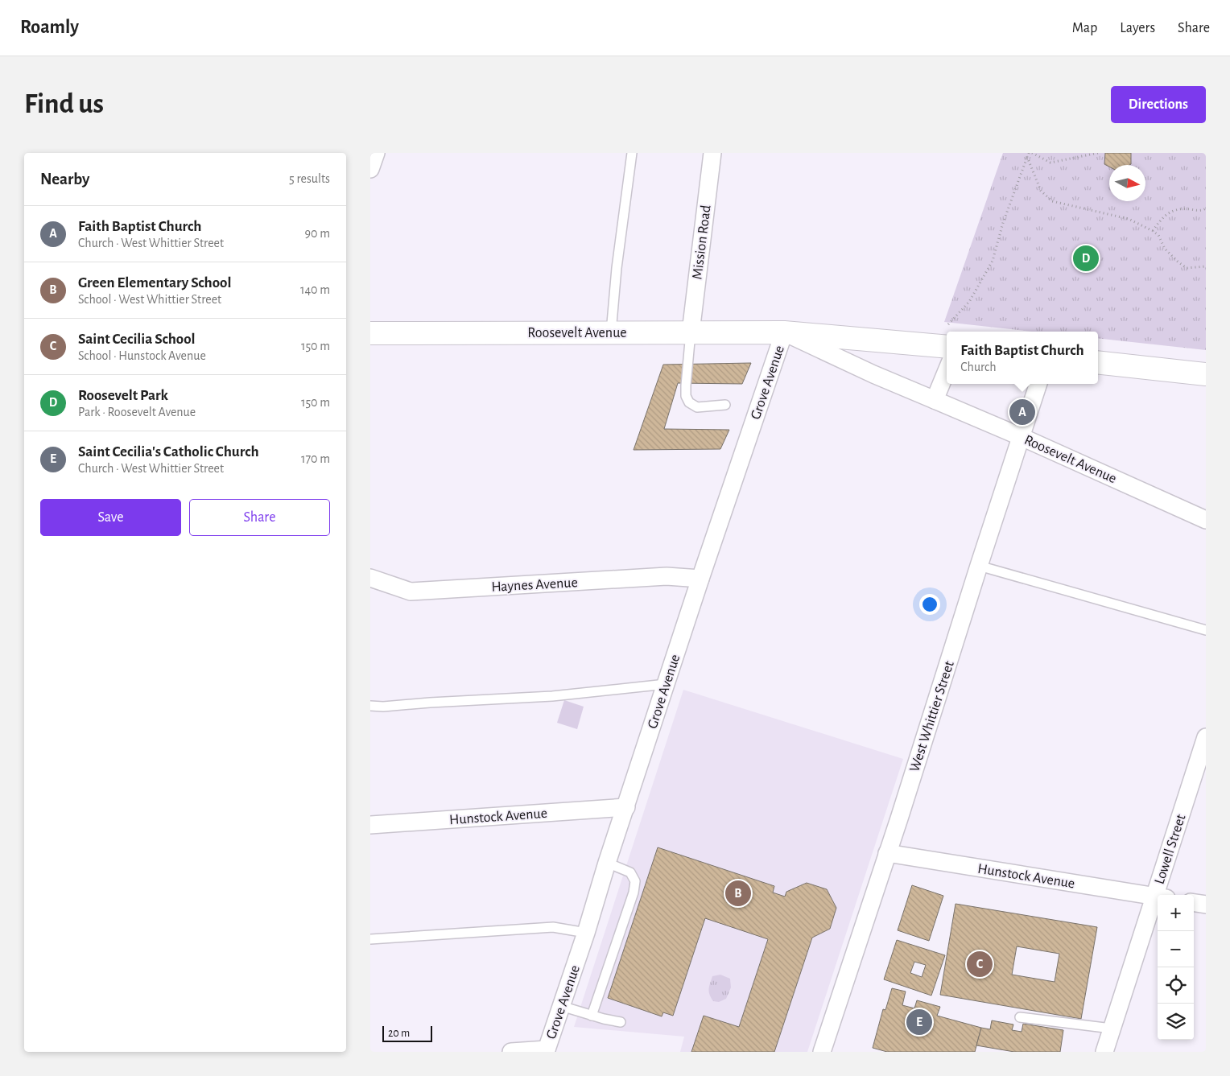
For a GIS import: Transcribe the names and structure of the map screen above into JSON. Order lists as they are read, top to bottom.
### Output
{
  "streets": {
    "main road": ["Roosevelt Avenue"],
    "street": [
      "Mission Road",
      "Grove Avenue",
      "Haynes Avenue",
      "West Whittier Street",
      "Hunstock Avenue",
      "Lowell Street"
    ]
  },
  "crossings": [
    ["Mission Road", "Roosevelt Avenue"],
    ["Roosevelt Avenue", "Grove Avenue"],
    ["Roosevelt Avenue", "West Whittier Street"],
    ["Grove Avenue", "Haynes Avenue"],
    ["Grove Avenue", "Hunstock Avenue"],
    ["West Whittier Street", "Hunstock Avenue"]
  ],
  "scale_bar": "20 m",
  "north": "right",
  "page": {
    "header": "Roamly",
    "nav": ["Map", "Layers", "Share"],
    "buttons": [
      "Directions",
      ["Save", "Share"]
    ],
    "title": "Find us",
    "heading": ["Nearby", "5 results"],
    "list": [
      {
        "mark": "A",
        "name": "Faith Baptist Church",
        "note": "Church · West Whittier Street",
        "value": "90 m"
      },
      {
        "mark": "B",
        "name": "Green Elementary School",
        "note": "School · West Whittier Street",
        "value": "140 m"
      },
      {
        "mark": "C",
        "name": "Saint Cecilia School",
        "note": "School · Hunstock Avenue",
        "value": "150 m"
      },
      {
        "mark": "D",
        "name": "Roosevelt Park",
        "note": "Park · Roosevelt Avenue",
        "value": "150 m"
      },
      {
        "mark": "E",
        "name": "Saint Cecilia's Catholic Church",
        "note": "Church · West Whittier Street",
        "value": "170 m"
      }
    ],
    "pins": [
      "D",
      "A",
      "B",
      "C",
      "E"
    ],
    "popup": ["Faith Baptist Church", "Church"],
    "map_buttons": ["+", "−"],
    "scale": "20 m"
  }
}
